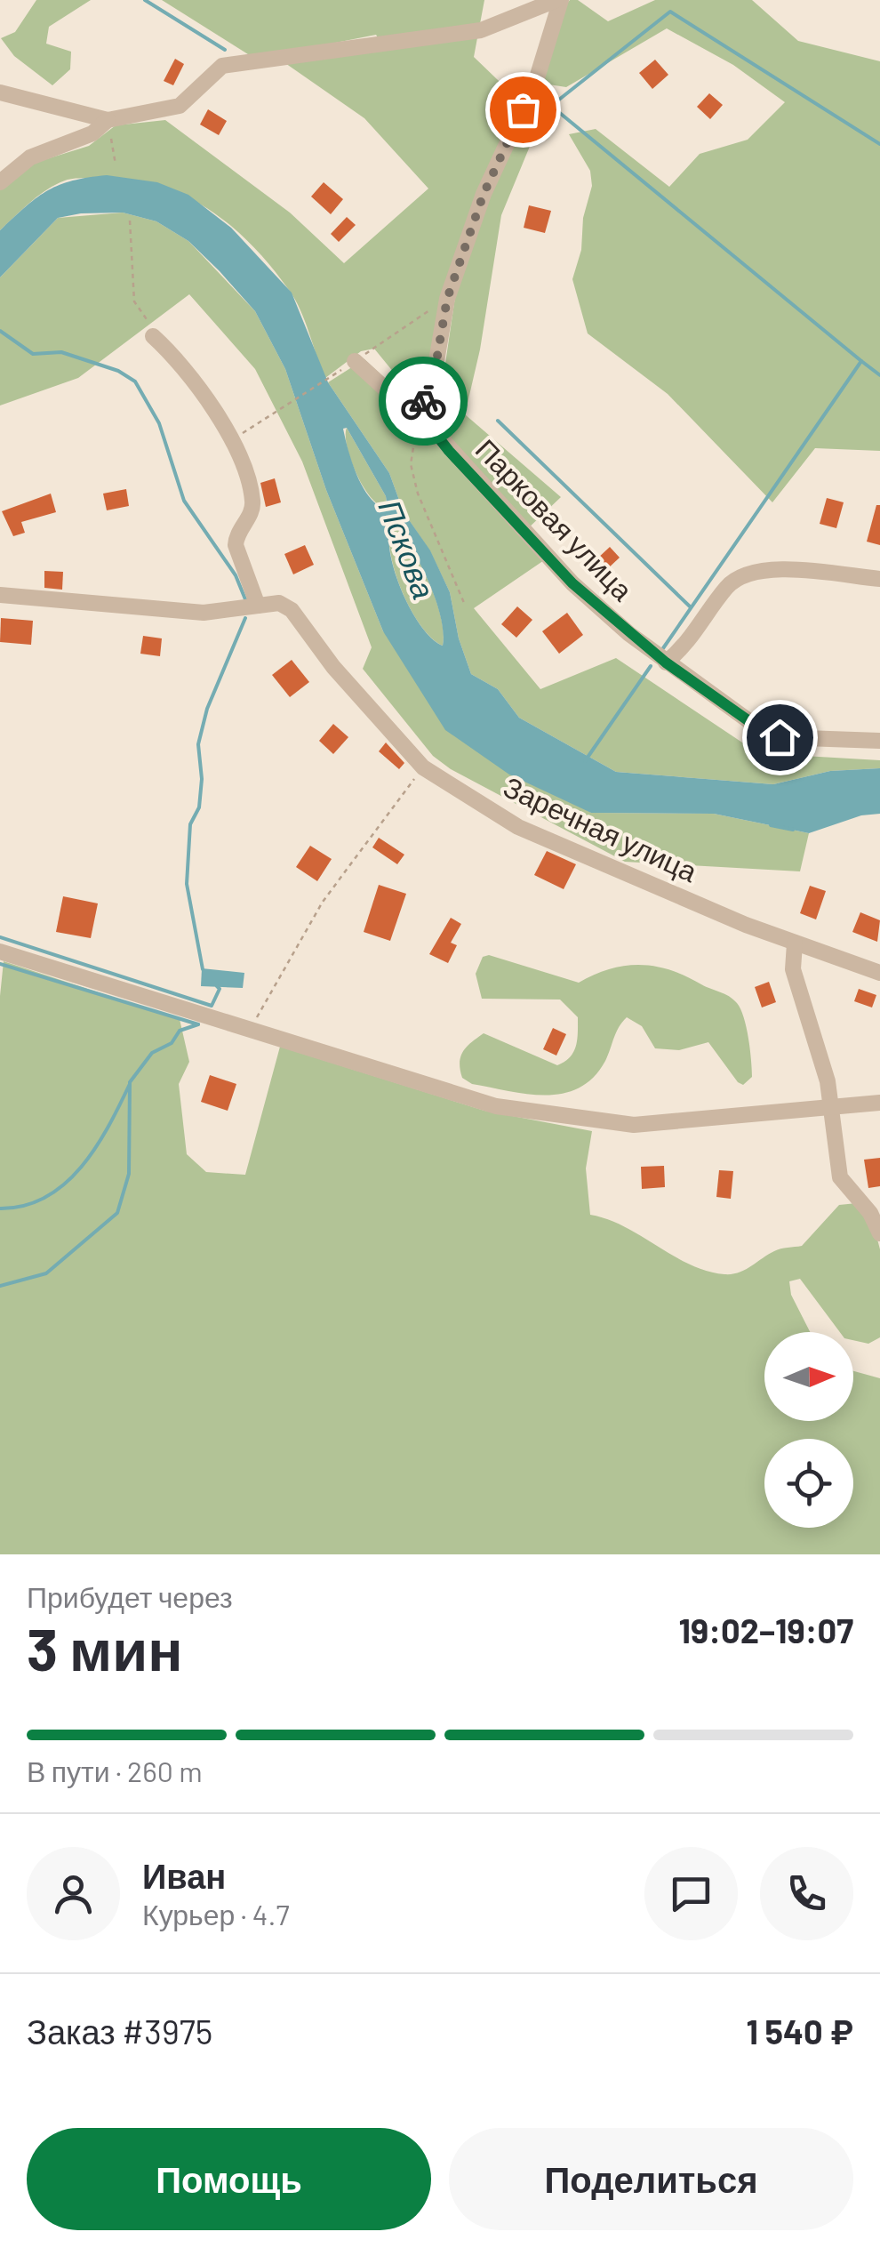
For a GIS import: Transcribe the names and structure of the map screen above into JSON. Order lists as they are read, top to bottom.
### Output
{
  "streets": {
    "street": ["Парковая улица", "Заречная улица"]
  },
  "water": ["Пскова"],
  "north": "right",
  "page": {
    "heading": ["3 мин", "Прибудет через", "19:02–19:07"],
    "panel": [
      "Иван",
      "Курьер · 4.7",
      "Заказ #3975",
      "1 540 ₽"
    ],
    "bar": "В пути · 260 m",
    "buttons": ["Помощь", "Поделиться"]
  }
}
